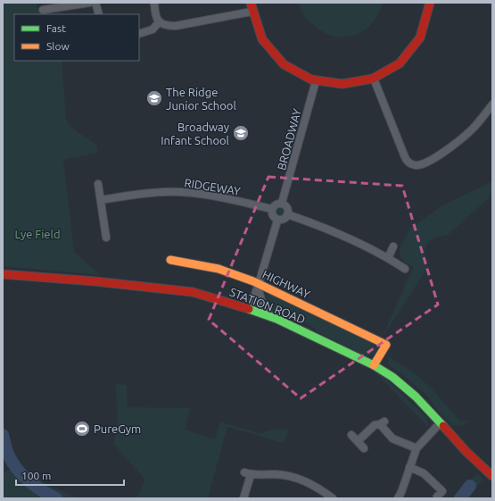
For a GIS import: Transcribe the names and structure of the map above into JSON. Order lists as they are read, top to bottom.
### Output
{
  "streets": {
    "main road": ["HIGHWAY", "STATION ROAD"],
    "street": ["BROADWAY", "RIDGEWAY"]
  },
  "crossings": [
    ["BROADWAY", "RIDGEWAY"],
    ["HIGHWAY", "STATION ROAD"]
  ],
  "parks": ["Lye Field"],
  "places": {
    "school or university": ["The Ridge Junior School", "Broadway Infant School"],
    "sports": ["PureGym"]
  },
  "legend": ["Fast", "Slow"],
  "scale_bar": "100 m"
}
